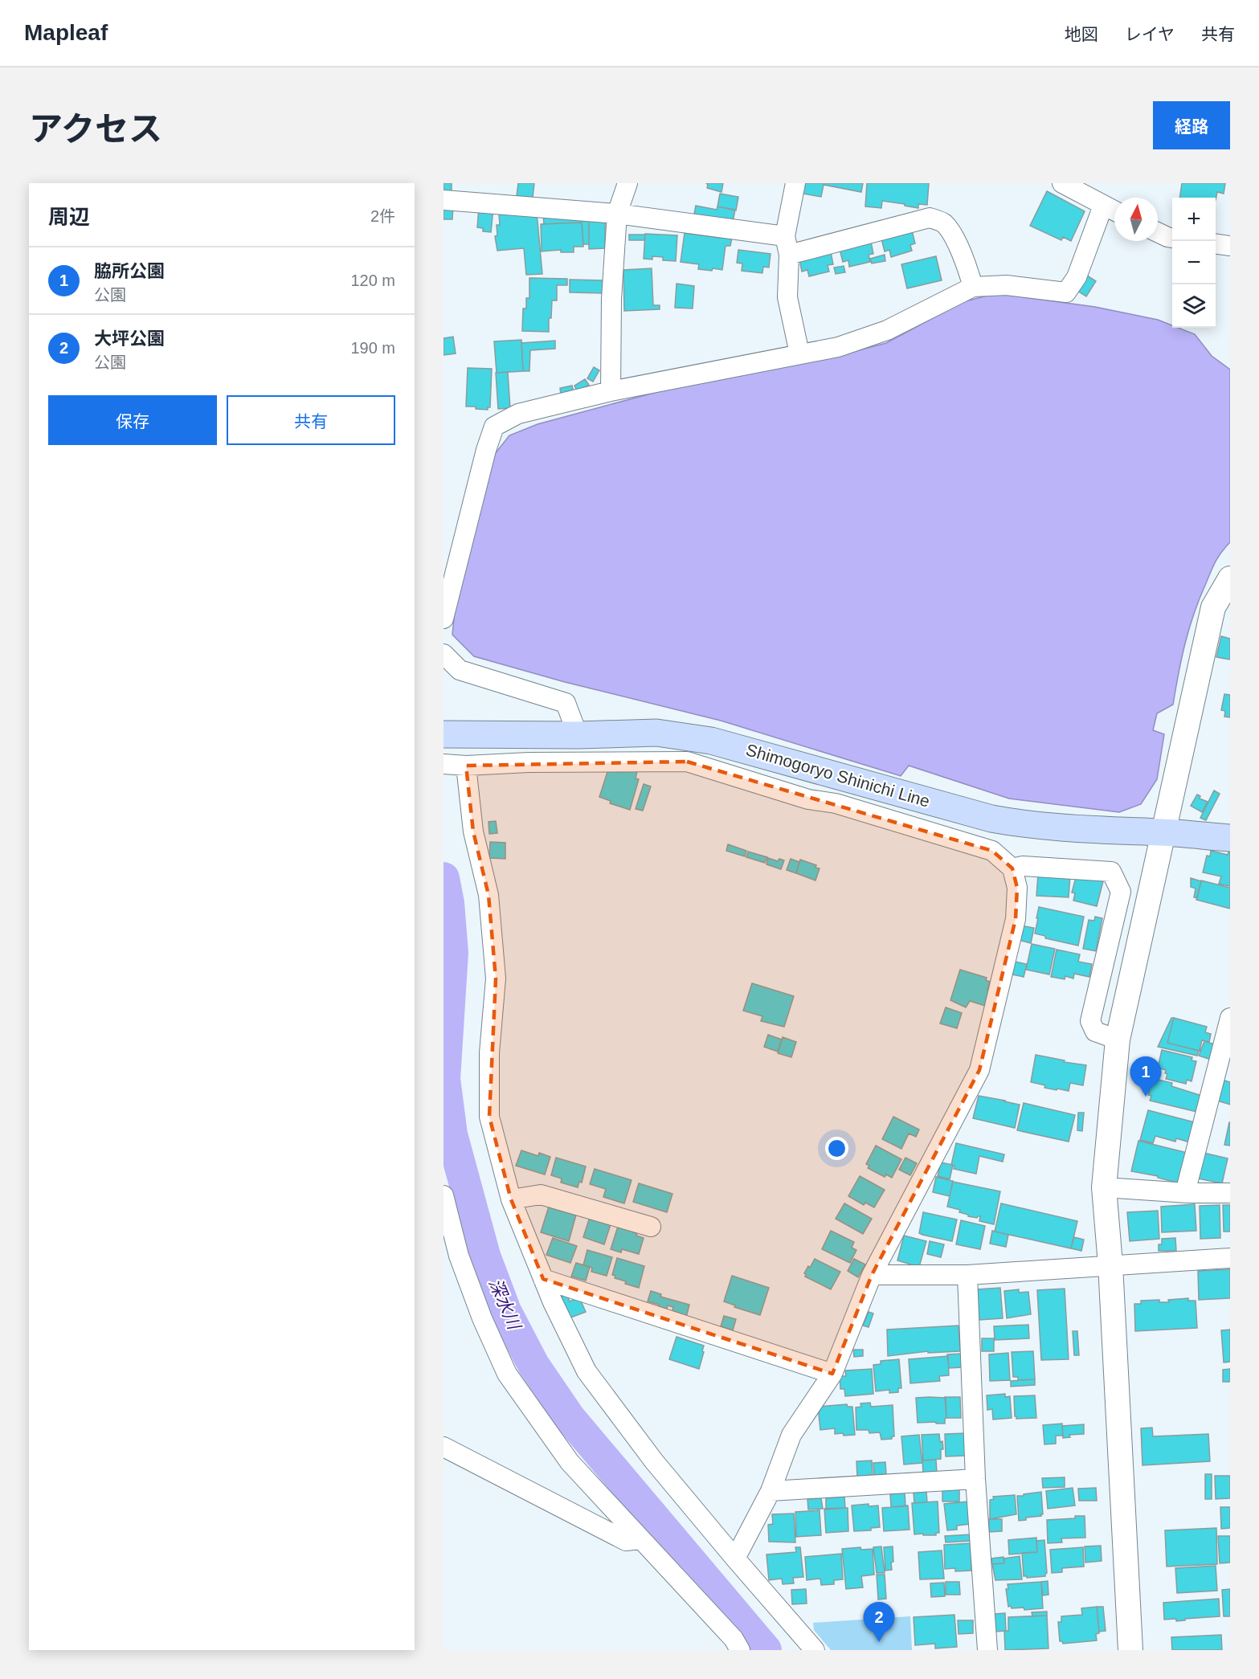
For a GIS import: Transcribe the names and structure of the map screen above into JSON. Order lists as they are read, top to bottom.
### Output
{
  "streets": {
    "main road": ["Shimogoryo Shinichi Line"]
  },
  "water": ["深水川"],
  "north": "top",
  "page": {
    "header": "Mapleaf",
    "nav": ["地図", "レイヤ", "共有"],
    "title": "アクセス",
    "buttons": [
      "経路",
      ["保存", "共有"]
    ],
    "heading": ["周辺", "2件"],
    "map_buttons": ["+", "−"],
    "list": [
      {
        "mark": "1",
        "name": "脇所公園",
        "note": "公園",
        "value": "120 m"
      },
      {
        "mark": "2",
        "name": "大坪公園",
        "note": "公園",
        "value": "190 m"
      }
    ],
    "pins": ["1", "2"]
  }
}
